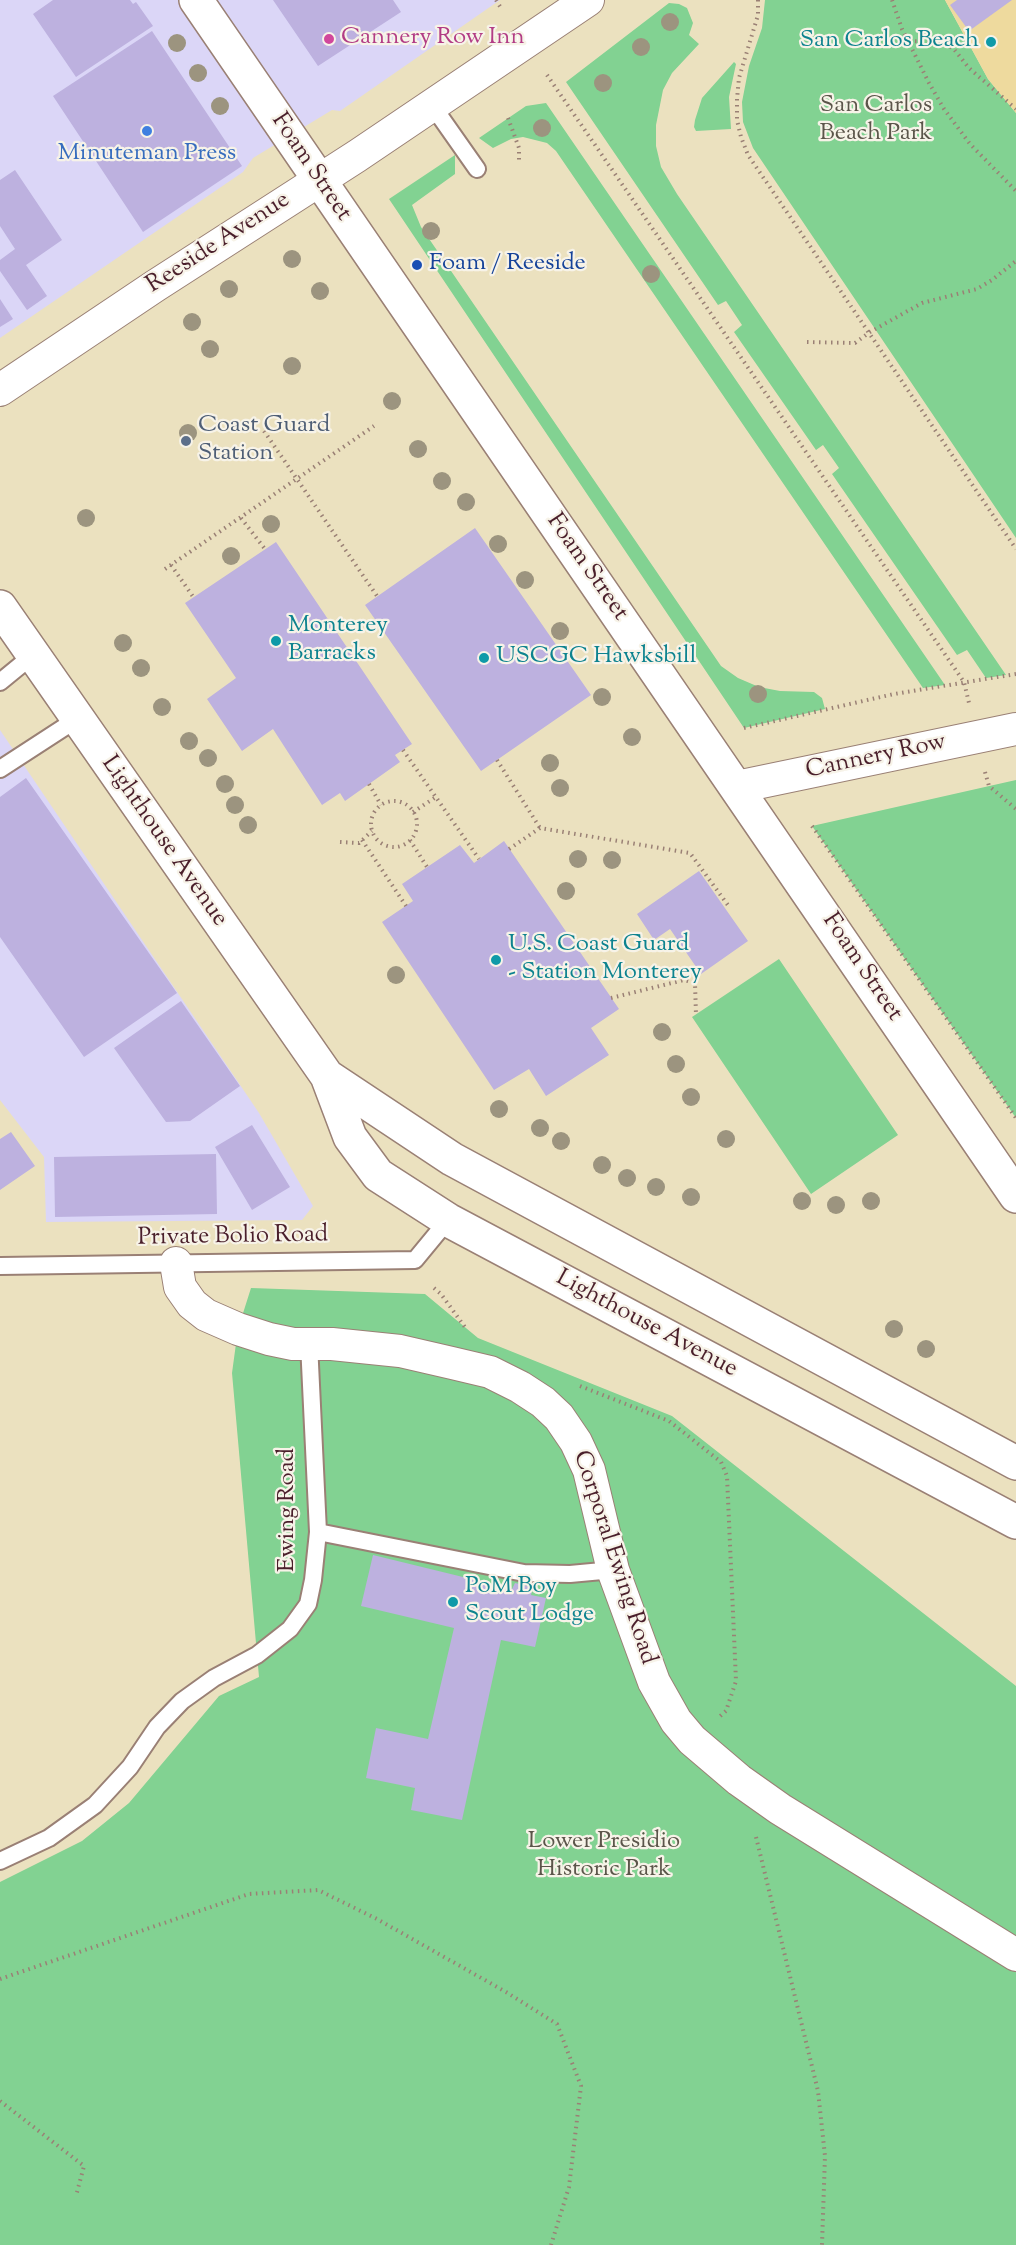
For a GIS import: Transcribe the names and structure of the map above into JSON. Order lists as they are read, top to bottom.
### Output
{
  "streets": {
    "main road": ["Foam Street", "Lighthouse Avenue"],
    "street": ["Reeside Avenue", "Cannery Row", "Corporal Ewing Road"],
    "lane": ["Private Bolio Road", "Ewing Road"]
  },
  "crossings": [
    ["Foam Street", "Reeside Avenue"],
    ["Foam Street", "Cannery Row"],
    ["Lighthouse Avenue", "Private Bolio Road"],
    ["Private Bolio Road", "Corporal Ewing Road"],
    ["Ewing Road", "Corporal Ewing Road"]
  ],
  "parks": ["San Carlos Beach Park", "Lower Presidio Historic Park"],
  "places": [
    "Cannery Row Inn",
    "San Carlos Beach",
    "Minuteman Press",
    "Foam / Reeside",
    "Coast Guard Station",
    "Monterey Barracks",
    "USCGC Hawksbill",
    "U.S. Coast Guard - Station Monterey",
    "PoM Boy Scout Lodge"
  ]
}
